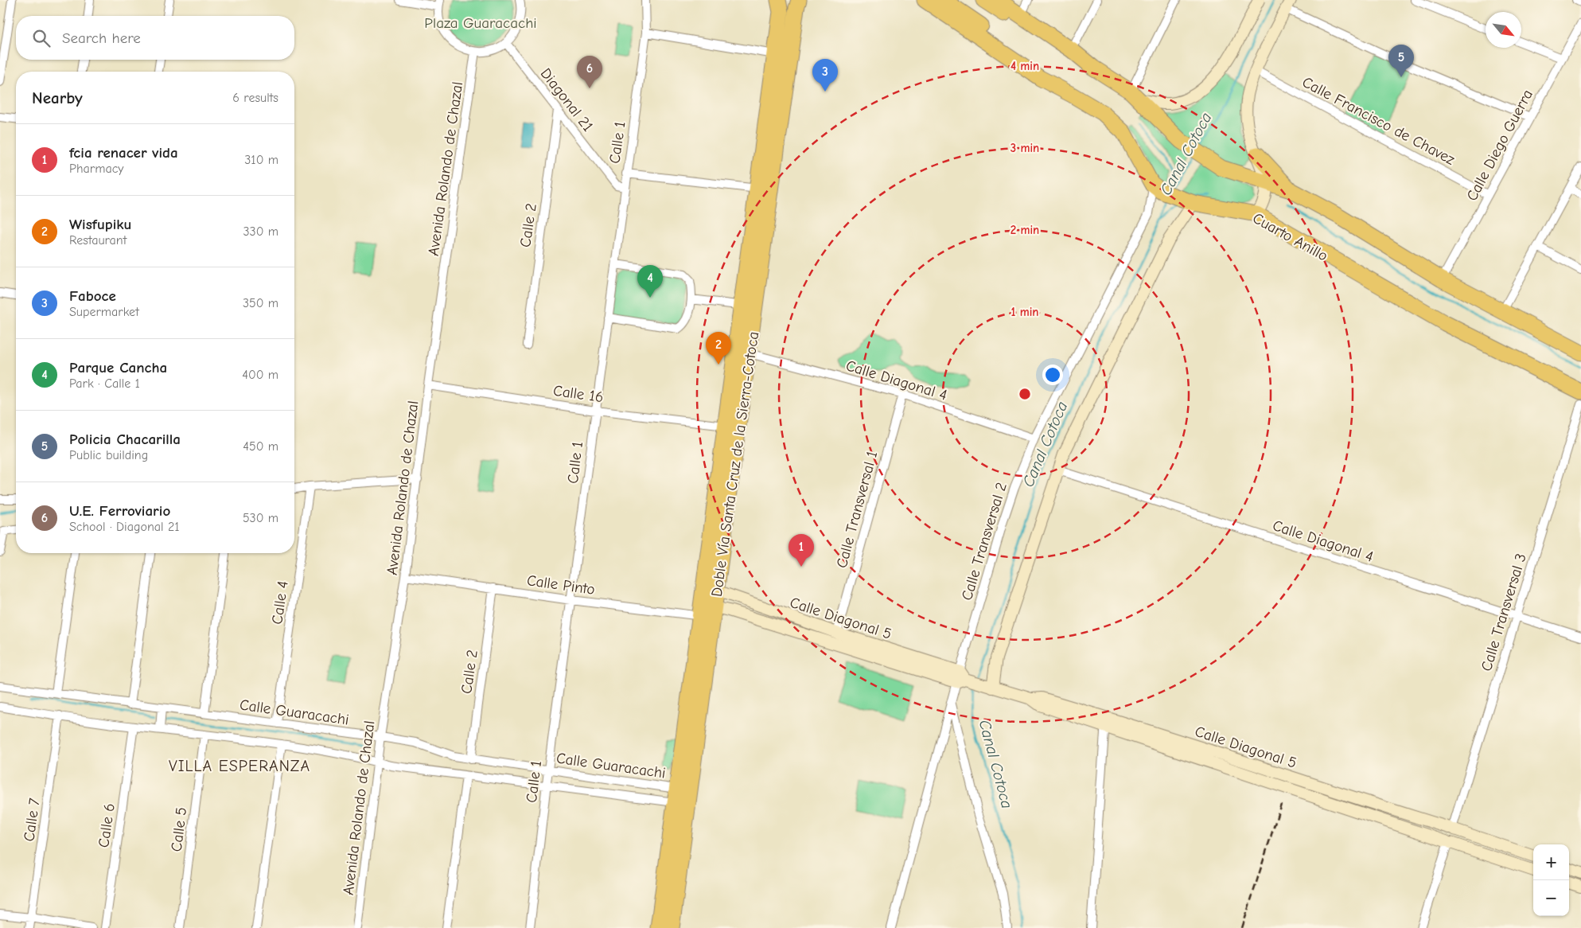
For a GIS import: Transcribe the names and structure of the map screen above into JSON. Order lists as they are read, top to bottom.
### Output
{
  "streets": {
    "highway": ["Cuarto Anillo", "Doble Vía Santa Cruz de la Sierra-Cotoca"],
    "street": [
      "Diagonal 21",
      "Calle Francisco de Chavez",
      "Calle 1",
      "Calle Diego Guerra",
      "Avenida Rolando de Chazal",
      "Calle 2",
      "Calle Diagonal 4",
      "Calle 16",
      "Calle Transversal 1",
      "Calle Transversal 2",
      "Calle Pinto",
      "Calle 4",
      "Calle Transversal 3",
      "Calle Diagonal 5",
      "Calle Guaracachi",
      "Calle 7",
      "Calle 6",
      "Calle 5"
    ]
  },
  "crossings": [
    ["Diagonal 21", "Calle 1"],
    ["Diagonal 21", "Calle 2"],
    ["Calle Francisco de Chavez", "Calle Diego Guerra"],
    ["Calle 1", "Calle 16"],
    ["Calle 1", "Calle Pinto"],
    ["Calle 1", "Calle Guaracachi"],
    ["Avenida Rolando de Chazal", "Calle 16"],
    ["Avenida Rolando de Chazal", "Calle Pinto"],
    ["Avenida Rolando de Chazal", "Calle Guaracachi"],
    ["Calle 2", "Calle Pinto"],
    ["Calle 2", "Calle Guaracachi"],
    ["Cuarto Anillo", "Calle Transversal 2"],
    ["Calle Diagonal 4", "Doble Vía Santa Cruz de la Sierra-Cotoca"],
    ["Calle Diagonal 4", "Calle Transversal 1"],
    ["Calle Diagonal 4", "Calle Transversal 2"],
    ["Calle Diagonal 4", "Calle Transversal 3"],
    ["Calle 16", "Doble Vía Santa Cruz de la Sierra-Cotoca"],
    ["Doble Vía Santa Cruz de la Sierra-Cotoca", "Calle Pinto"],
    ["Doble Vía Santa Cruz de la Sierra-Cotoca", "Calle Diagonal 5"],
    ["Doble Vía Santa Cruz de la Sierra-Cotoca", "Calle Guaracachi"],
    ["Calle Transversal 1", "Calle Diagonal 5"],
    ["Calle Transversal 2", "Calle Diagonal 5"],
    ["Calle Pinto", "Calle Diagonal 5"],
    ["Calle 4", "Calle Guaracachi"],
    ["Calle Transversal 3", "Calle Diagonal 5"],
    ["Calle Guaracachi", "Calle 7"],
    ["Calle Guaracachi", "Calle 6"],
    ["Calle Guaracachi", "Calle 5"]
  ],
  "districts": ["VILLA ESPERANZA"],
  "water": ["Canal Cotoca"],
  "parks": ["Plaza Guaracachi"],
  "north": "bottom right",
  "page": {
    "search": "Search here",
    "pins": [
      "5",
      "6",
      "3",
      "4",
      "2",
      "1"
    ],
    "heading": ["Nearby", "6 results"],
    "list": [
      {
        "mark": "1",
        "name": "fcia renacer vida",
        "note": "Pharmacy",
        "value": "310 m"
      },
      {
        "mark": "2",
        "name": "Wisfupiku",
        "note": "Restaurant",
        "value": "330 m"
      },
      {
        "mark": "3",
        "name": "Faboce",
        "note": "Supermarket",
        "value": "350 m"
      },
      {
        "mark": "4",
        "name": "Parque Cancha",
        "note": "Park · Calle 1",
        "value": "400 m"
      },
      {
        "mark": "5",
        "name": "Policia Chacarilla",
        "note": "Public building",
        "value": "450 m"
      },
      {
        "mark": "6",
        "name": "U.E. Ferroviario",
        "note": "School · Diagonal 21",
        "value": "530 m"
      }
    ],
    "map_buttons": ["+", "−"]
  },
  "rings": [
    "4 min",
    "3 min",
    "2 min",
    "1 min"
  ]
}
